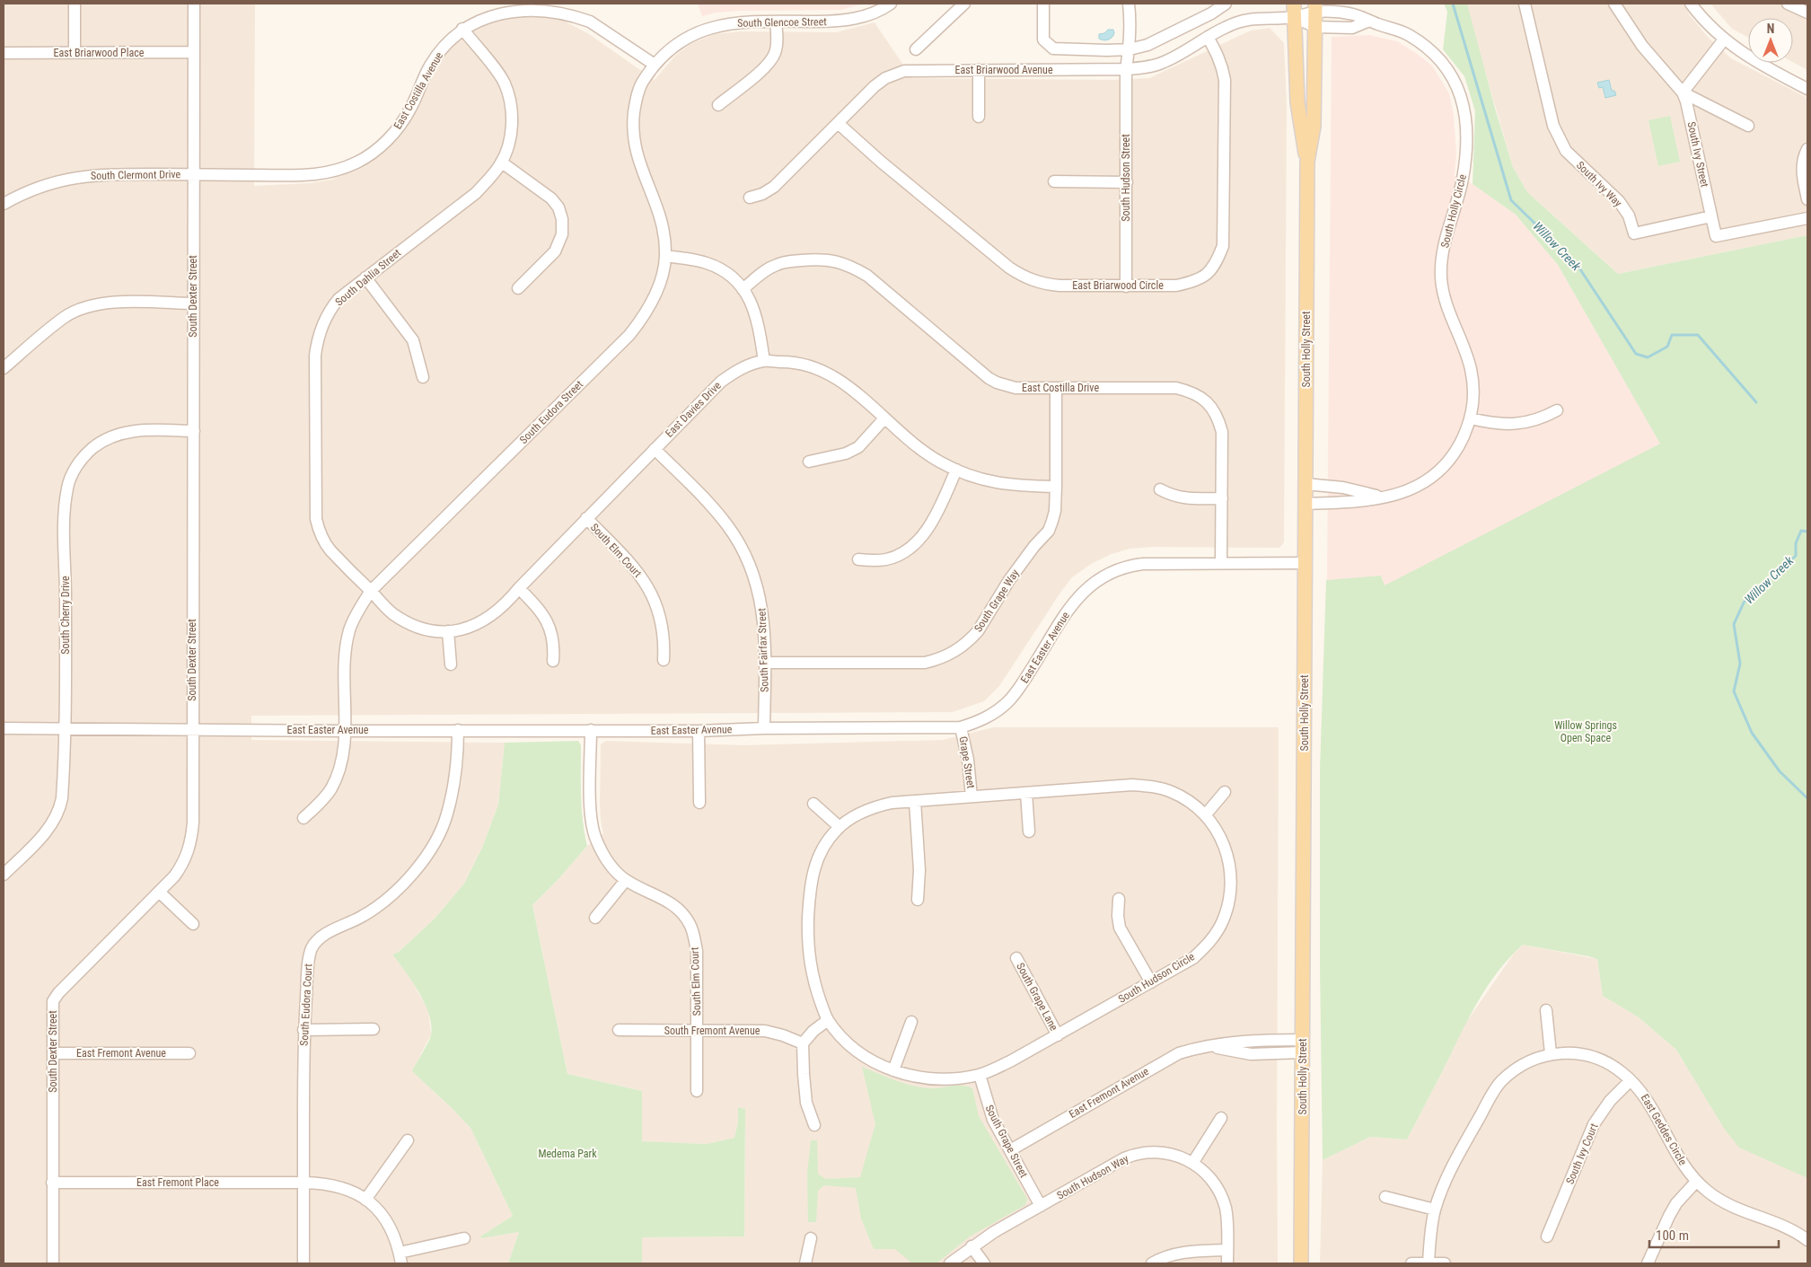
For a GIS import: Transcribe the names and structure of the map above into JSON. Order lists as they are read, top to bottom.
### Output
{
  "streets": {
    "main road": ["South Holly Street"],
    "street": [
      "South Glencoe Street",
      "East Briarwood Place",
      "East Briarwood Avenue",
      "East Costilla Avenue",
      "South Ivy Street",
      "South Clermont Drive",
      "South Hudson Street",
      "South Ivy Way",
      "South Holly Circle",
      "South Dahlia Street",
      "East Briarwood Circle",
      "South Dexter Street",
      "East Costilla Drive",
      "East Davies Drive",
      "South Eudora Street",
      "South Elm Court",
      "South Grape Way",
      "South Cherry Drive",
      "East Easter Avenue",
      "South Fairfax Street",
      "Grape Street",
      "South Hudson Circle",
      "South Grape Lane",
      "South Eudora Court",
      "South Fremont Avenue",
      "East Fremont Avenue",
      "East Geddes Circle",
      "South Grape Street",
      "South Ivy Court",
      "South Hudson Way",
      "East Fremont Place"
    ]
  },
  "crossings": [
    ["South Glencoe Street", "East Costilla Avenue"],
    ["South Glencoe Street", "South Eudora Street"],
    ["East Briarwood Place", "South Dexter Street"],
    ["East Briarwood Avenue", "South Hudson Street"],
    ["East Briarwood Avenue", "South Holly Circle"],
    ["East Briarwood Avenue", "East Briarwood Circle"],
    ["East Briarwood Avenue", "South Holly Street"],
    ["East Costilla Avenue", "South Clermont Drive"],
    ["East Costilla Avenue", "South Dahlia Street"],
    ["East Costilla Avenue", "South Dexter Street"],
    ["East Costilla Avenue", "South Eudora Street"],
    ["South Ivy Street", "South Ivy Way"],
    ["South Clermont Drive", "South Dexter Street"],
    ["South Hudson Street", "East Briarwood Circle"],
    ["South Holly Circle", "South Holly Street"],
    ["South Dahlia Street", "East Davies Drive"],
    ["South Dahlia Street", "South Eudora Street"],
    ["South Dexter Street", "South Cherry Drive"],
    ["South Dexter Street", "East Easter Avenue"],
    ["South Dexter Street", "East Fremont Avenue"],
    ["South Dexter Street", "East Fremont Place"],
    ["South Holly Street", "East Easter Avenue"],
    ["South Holly Street", "East Fremont Avenue"],
    ["East Costilla Drive", "South Grape Way"],
    ["East Costilla Drive", "East Easter Avenue"],
    ["East Davies Drive", "South Eudora Street"],
    ["East Davies Drive", "South Elm Court"],
    ["East Davies Drive", "South Grape Way"],
    ["East Davies Drive", "South Fairfax Street"],
    ["South Eudora Street", "East Easter Avenue"],
    ["South Elm Court", "East Easter Avenue"],
    ["South Elm Court", "South Fremont Avenue"],
    ["South Grape Way", "South Fairfax Street"],
    ["South Cherry Drive", "East Easter Avenue"],
    ["East Easter Avenue", "South Fairfax Street"],
    ["East Easter Avenue", "Grape Street"],
    ["East Easter Avenue", "South Eudora Court"],
    ["Grape Street", "South Hudson Circle"],
    ["South Hudson Circle", "South Grape Lane"],
    ["South Hudson Circle", "South Grape Street"],
    ["South Eudora Court", "East Fremont Place"],
    ["East Fremont Avenue", "South Grape Street"],
    ["East Geddes Circle", "South Ivy Court"],
    ["South Grape Street", "South Hudson Way"]
  ],
  "water": ["Willow Creek"],
  "parks": ["Willow Springs Open Space", "Medema Park"],
  "scale_bar": "100 m",
  "north": "top"
}
